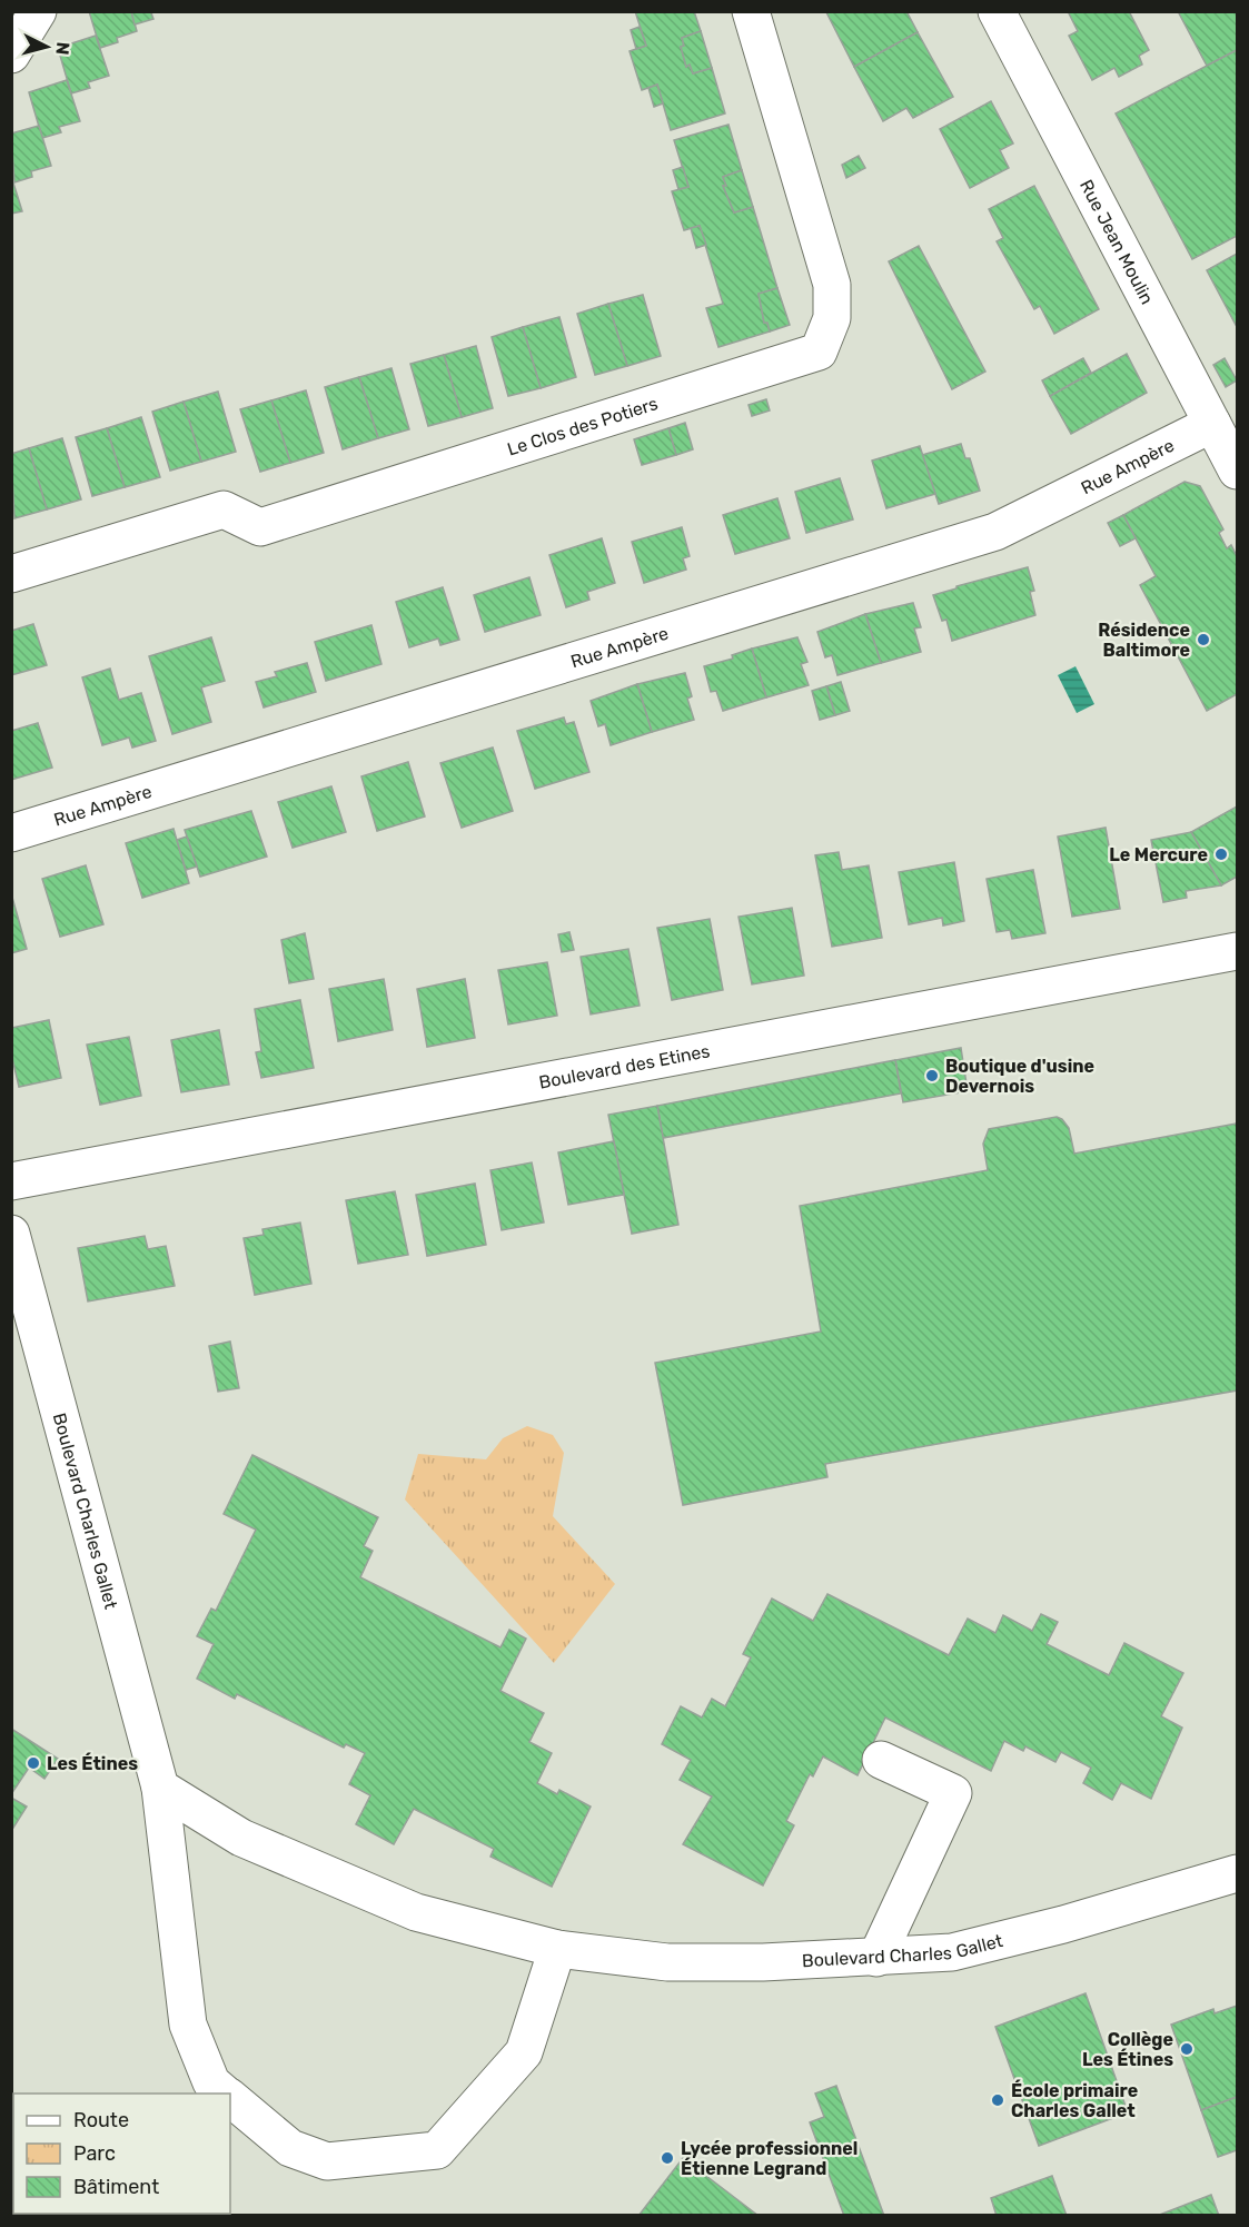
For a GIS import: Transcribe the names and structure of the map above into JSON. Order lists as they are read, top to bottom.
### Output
{
  "streets": {
    "street": [
      "Rue Jean Moulin",
      "Le Clos des Potiers",
      "Rue Ampère",
      "Boulevard des Etines",
      "Boulevard Charles Gallet"
    ]
  },
  "crossings": [
    ["Rue Jean Moulin", "Rue Ampère"]
  ],
  "places": [
    "Résidence Baltimore",
    "Le Mercure",
    "Boutique d'usine Devernois",
    "Les Étines",
    "Collège Les Étines",
    "École primaire Charles Gallet",
    "Lycée professionnel Étienne Legrand"
  ],
  "legend": ["Route", "Parc", "Bâtiment"],
  "north": "right"
}
